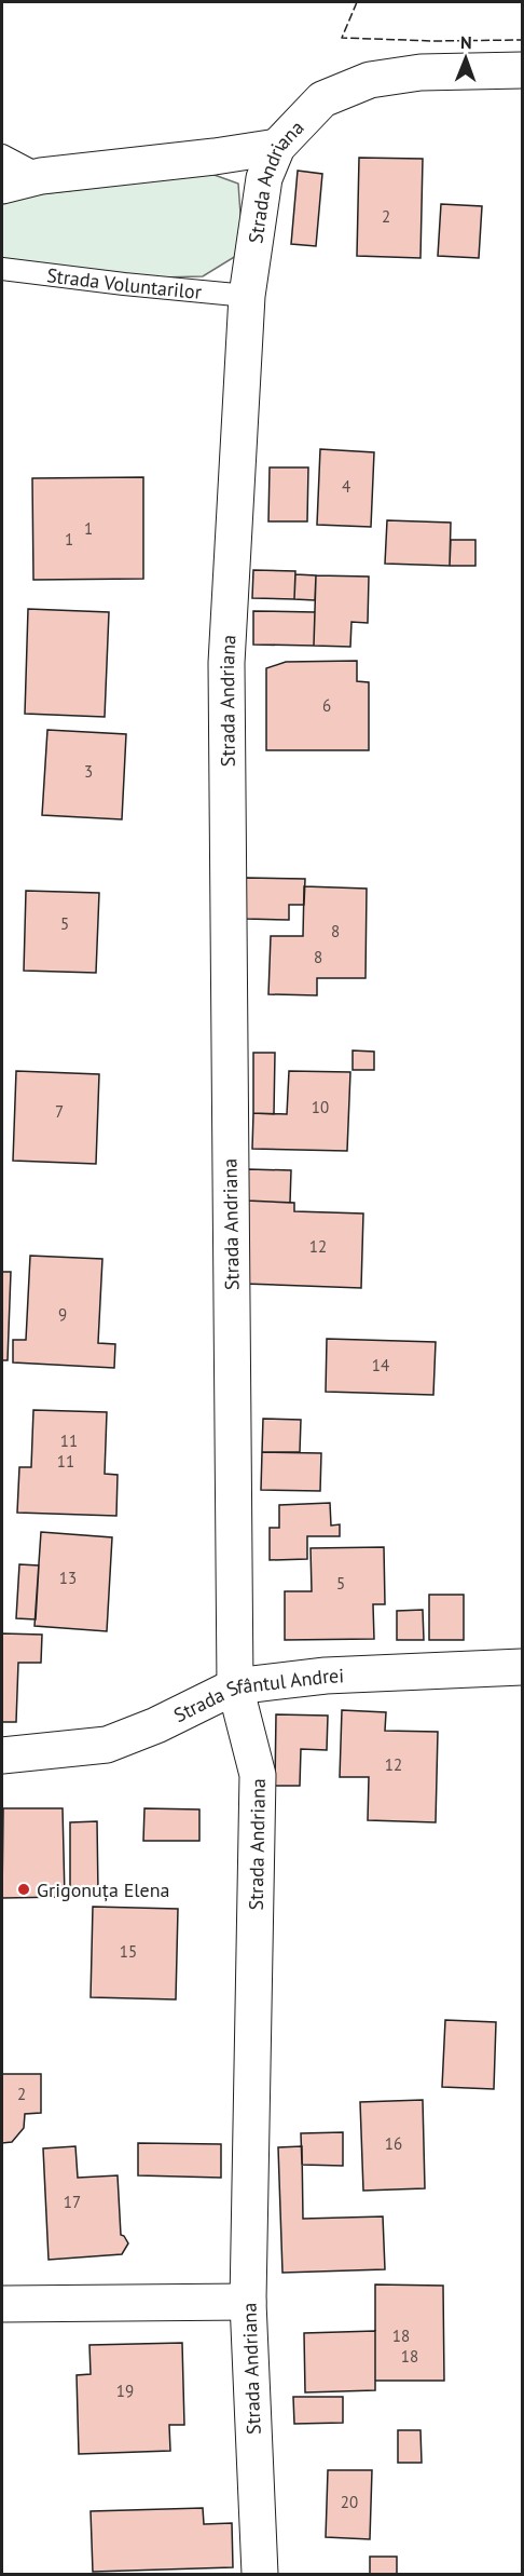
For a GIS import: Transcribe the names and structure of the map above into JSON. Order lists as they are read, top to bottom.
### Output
{
  "streets": {
    "street": ["Strada Andriana", "Strada Sfântul Andrei"],
    "lane": ["Strada Voluntarilor"]
  },
  "crossings": [
    ["Strada Andriana", "Strada Voluntarilor"],
    ["Strada Andriana", "Strada Sfântul Andrei"]
  ],
  "places": ["Grigonuța Elena"],
  "house_numbers": [
    "2",
    "4",
    "1",
    "1",
    "6",
    "3",
    "5",
    "8",
    "8",
    "10",
    "7",
    "12",
    "9",
    "14",
    "11",
    "11",
    "13",
    "5",
    "12",
    "15",
    "2",
    "16",
    "17",
    "18",
    "18",
    "19",
    "20"
  ],
  "north": "top"
}
